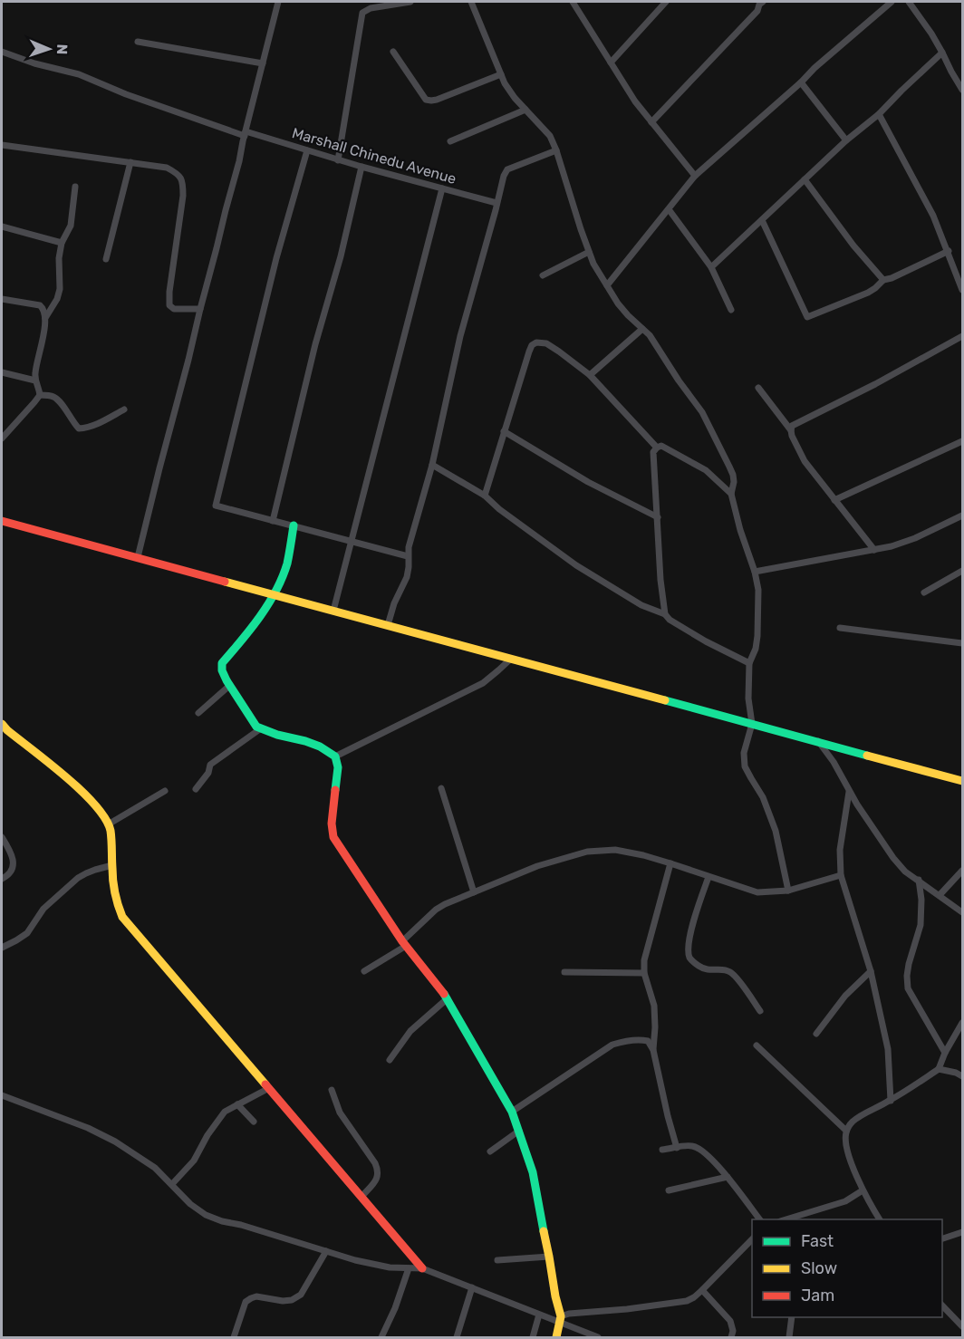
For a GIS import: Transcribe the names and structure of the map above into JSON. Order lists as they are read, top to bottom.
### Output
{
  "streets": {
    "street": ["Marshall Chinedu Avenue"]
  },
  "legend": ["Fast", "Slow", "Jam"],
  "north": "right"
}
